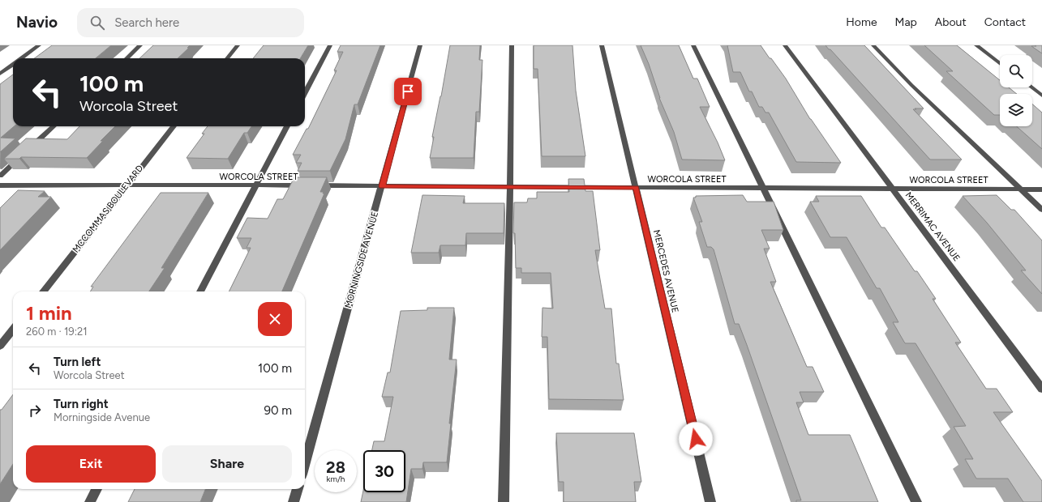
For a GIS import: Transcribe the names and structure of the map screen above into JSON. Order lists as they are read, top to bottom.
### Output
{
  "streets": {
    "street": [
      "WORCOLA STREET",
      "MCCOMMAS BOULEVARD",
      "MERRIMAC AVENUE",
      "MORNINGSIDE AVENUE",
      "MERCEDES AVENUE"
    ]
  },
  "crossings": [
    ["WORCOLA STREET", "MCCOMMAS BOULEVARD"],
    ["WORCOLA STREET", "MERRIMAC AVENUE"],
    ["WORCOLA STREET", "MORNINGSIDE AVENUE"],
    ["WORCOLA STREET", "MERCEDES AVENUE"]
  ],
  "page": {
    "header": "Navio",
    "search": "Search here",
    "nav": [
      "Home",
      "Map",
      "About",
      "Contact"
    ],
    "turn": ["100 m", "Worcola Street"],
    "heading": ["1 min", "260 m · 19:21"],
    "list": [
      {
        "name": "Turn left",
        "note": "Worcola Street",
        "value": "100 m"
      },
      {
        "name": "Turn right",
        "note": "Morningside Avenue",
        "value": "90 m"
      }
    ],
    "buttons": ["Exit", "Share"],
    "speed": "28 km/h",
    "limit": "30"
  }
}
